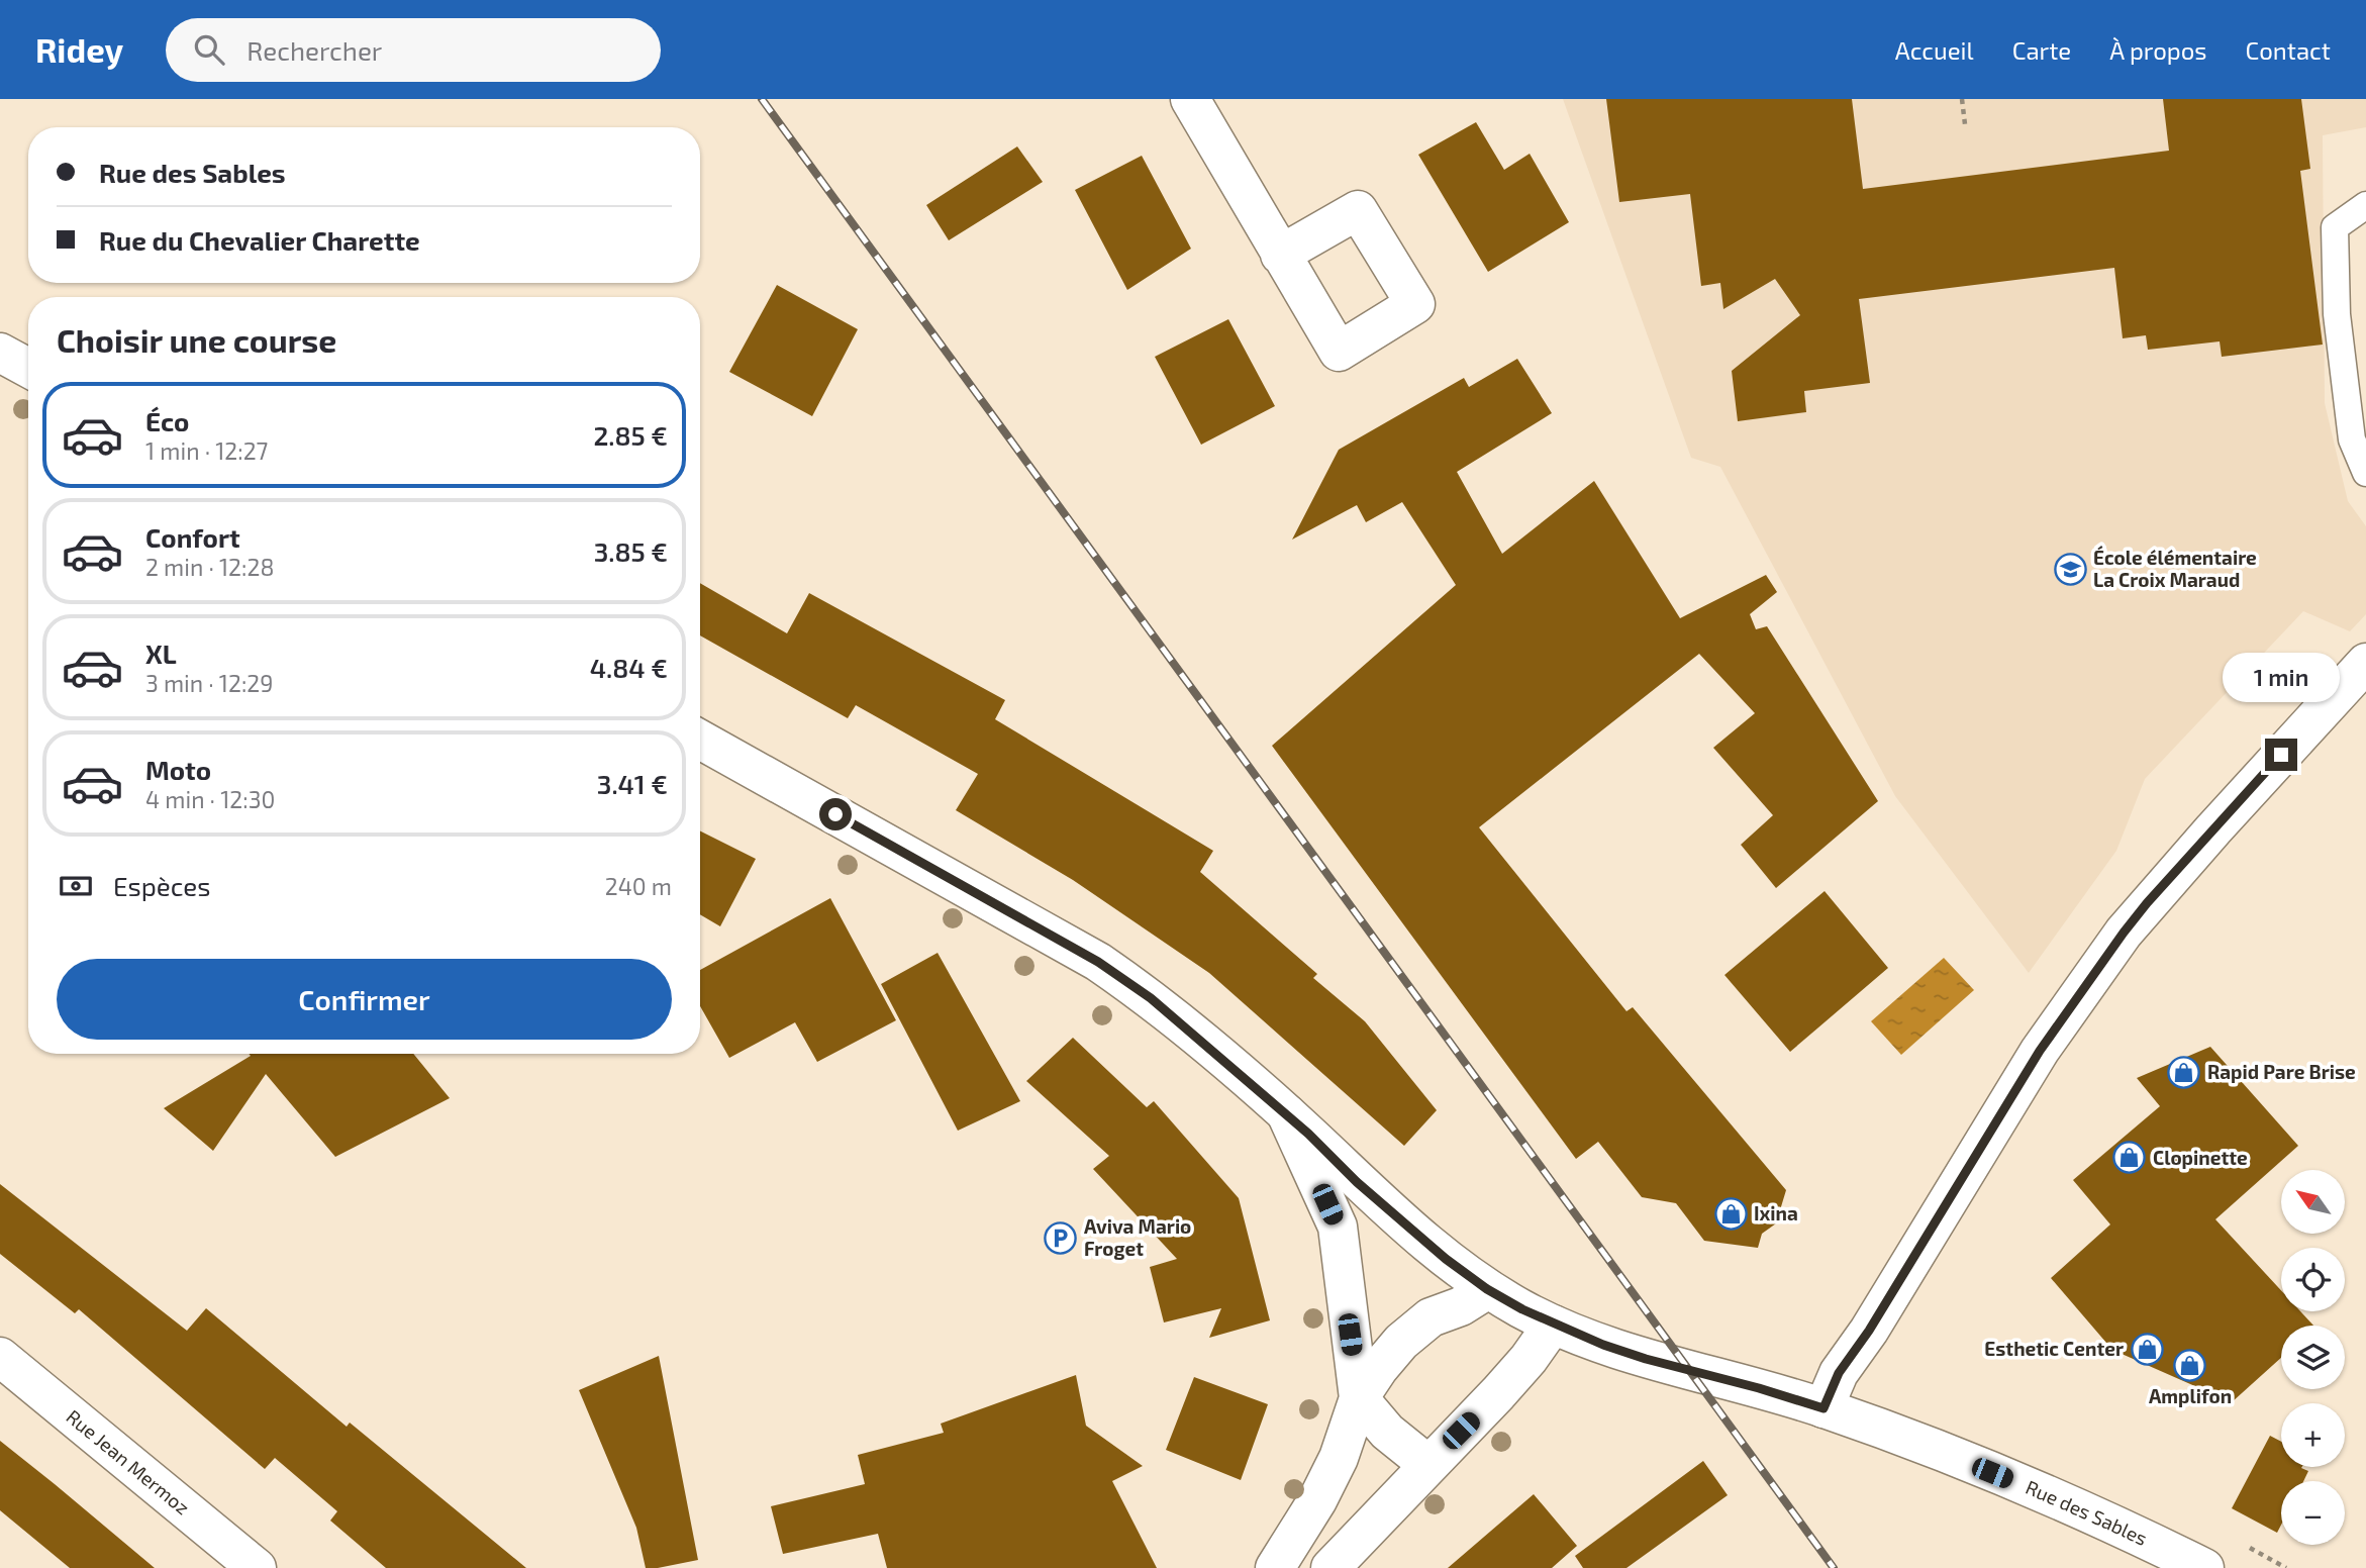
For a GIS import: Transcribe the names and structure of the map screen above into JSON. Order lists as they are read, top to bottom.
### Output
{
  "streets": {
    "street": ["Rue Jean Mermoz", "Rue des Sables"]
  },
  "places": {
    "school or university": ["École élémentaire La Croix Maraud"],
    "shop": [
      "Rapid Pare Brise",
      "Clopinette",
      "Ixina",
      "Esthetic Center",
      "Amplifon"
    ],
    "parking": ["Aviva Mario Froget"]
  },
  "north": "top left",
  "page": {
    "header": "Ridey",
    "search": "Rechercher",
    "nav": [
      "Accueil",
      "Carte",
      "À propos",
      "Contact"
    ],
    "banner": ["Rue des Sables", "Rue du Chevalier Charette"],
    "heading": "Choisir une course",
    "list": [
      {
        "name": "Éco",
        "note": "1 min · 12:27",
        "value": "2.85 €"
      },
      {
        "name": "Confort",
        "note": "2 min · 12:28",
        "value": "3.85 €"
      },
      {
        "name": "XL",
        "note": "3 min · 12:29",
        "value": "4.84 €"
      },
      {
        "name": "Moto",
        "note": "4 min · 12:30",
        "value": "3.41 €"
      }
    ],
    "bubble": "1 min",
    "pay": ["Espèces", "240 m"],
    "buttons": "Confirmer",
    "map_buttons": ["+", "−"]
  }
}
